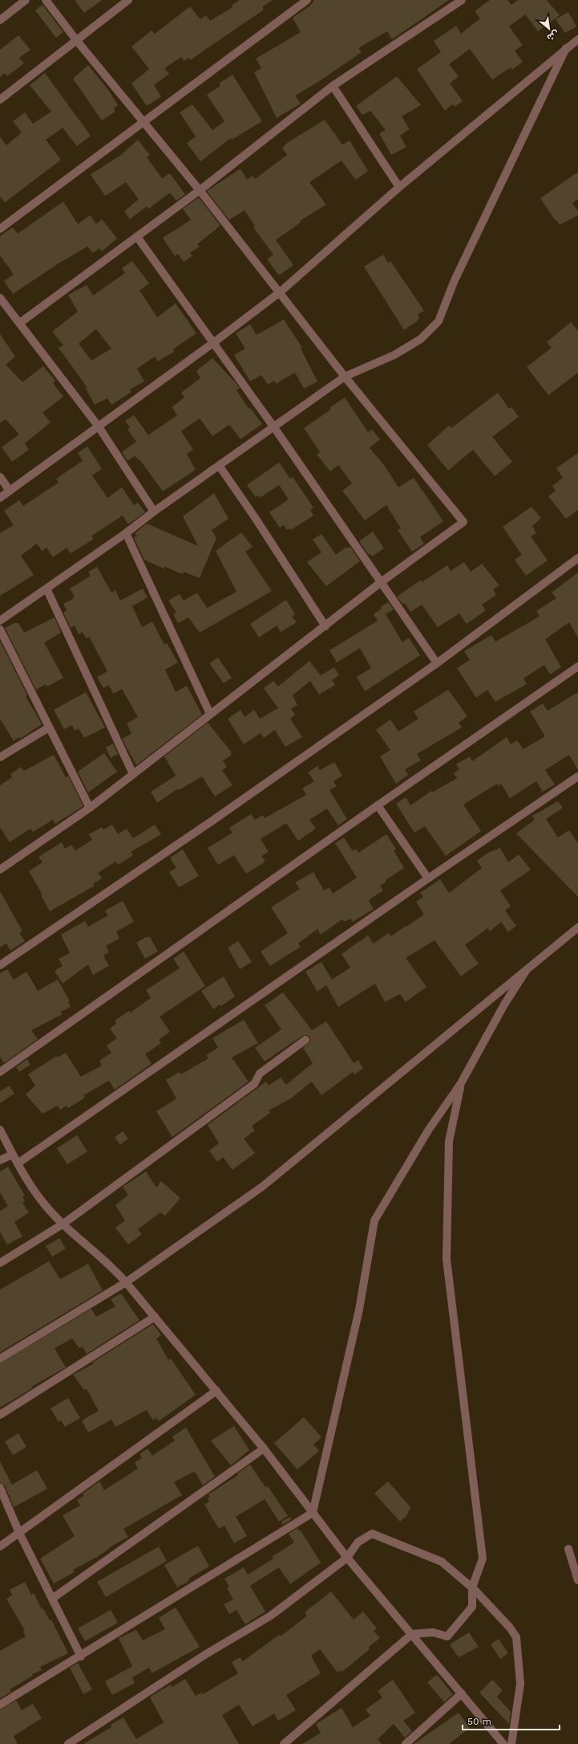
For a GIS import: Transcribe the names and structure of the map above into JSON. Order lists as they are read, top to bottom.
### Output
{
  "scale_bar": "50 m",
  "north": "bottom right"
}
